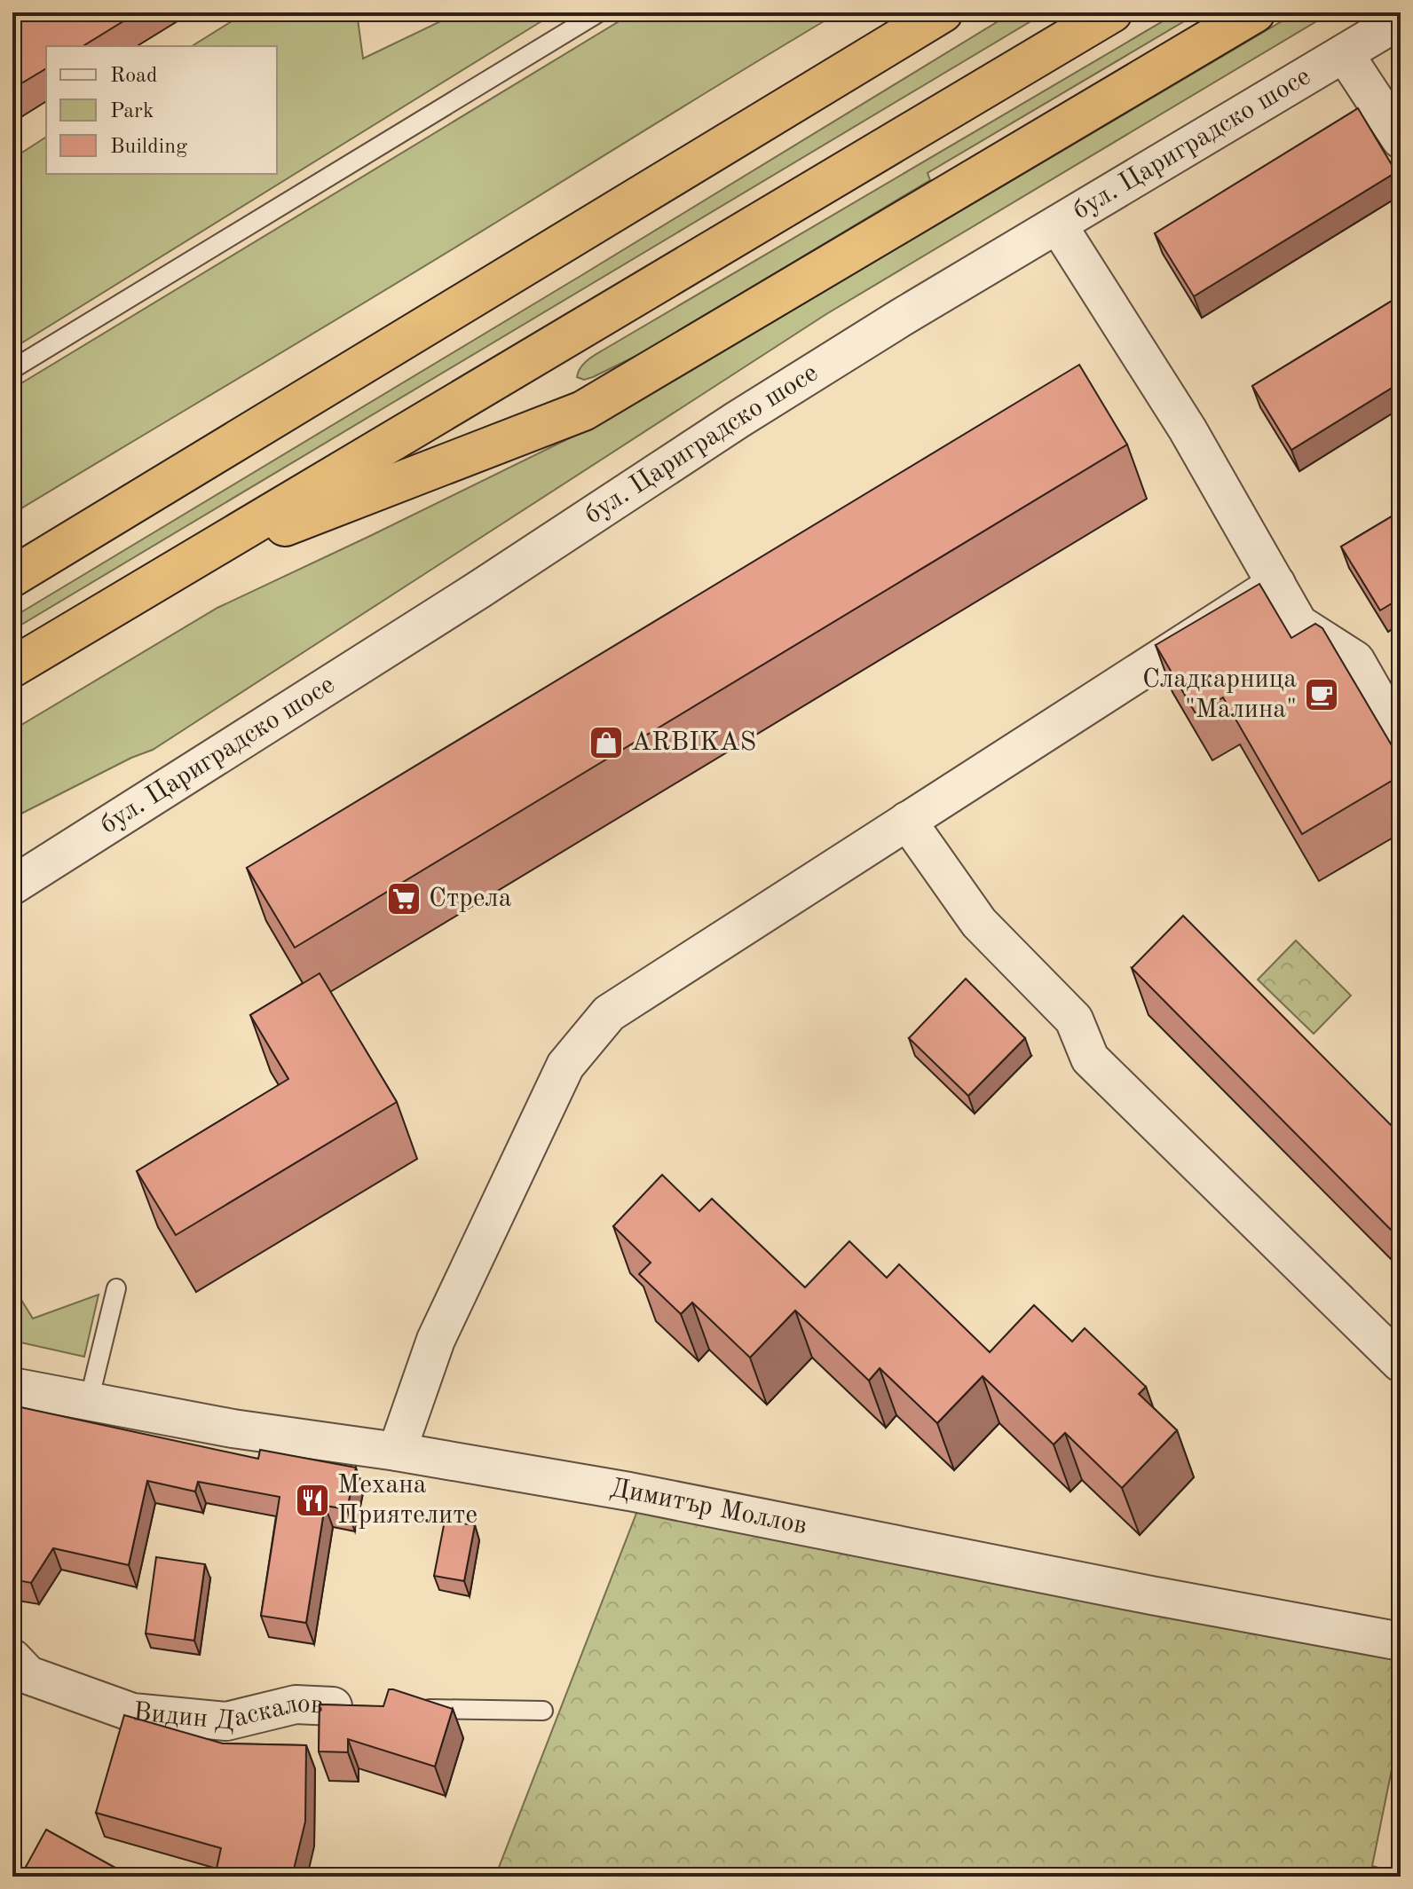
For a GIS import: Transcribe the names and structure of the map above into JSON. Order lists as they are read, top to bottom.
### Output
{
  "streets": {
    "street": ["бул. Цариградско шосе", "Димитър Моллов", "Видин Даскалов"]
  },
  "places": {
    "cafe": ["Сладкарница \"Малина\""],
    "shop": ["ARBIKAS"],
    "supermarket": ["Стрела"],
    "restaurant": ["Механа Приятелите"]
  },
  "legend": ["Road", "Park", "Building"]
}
